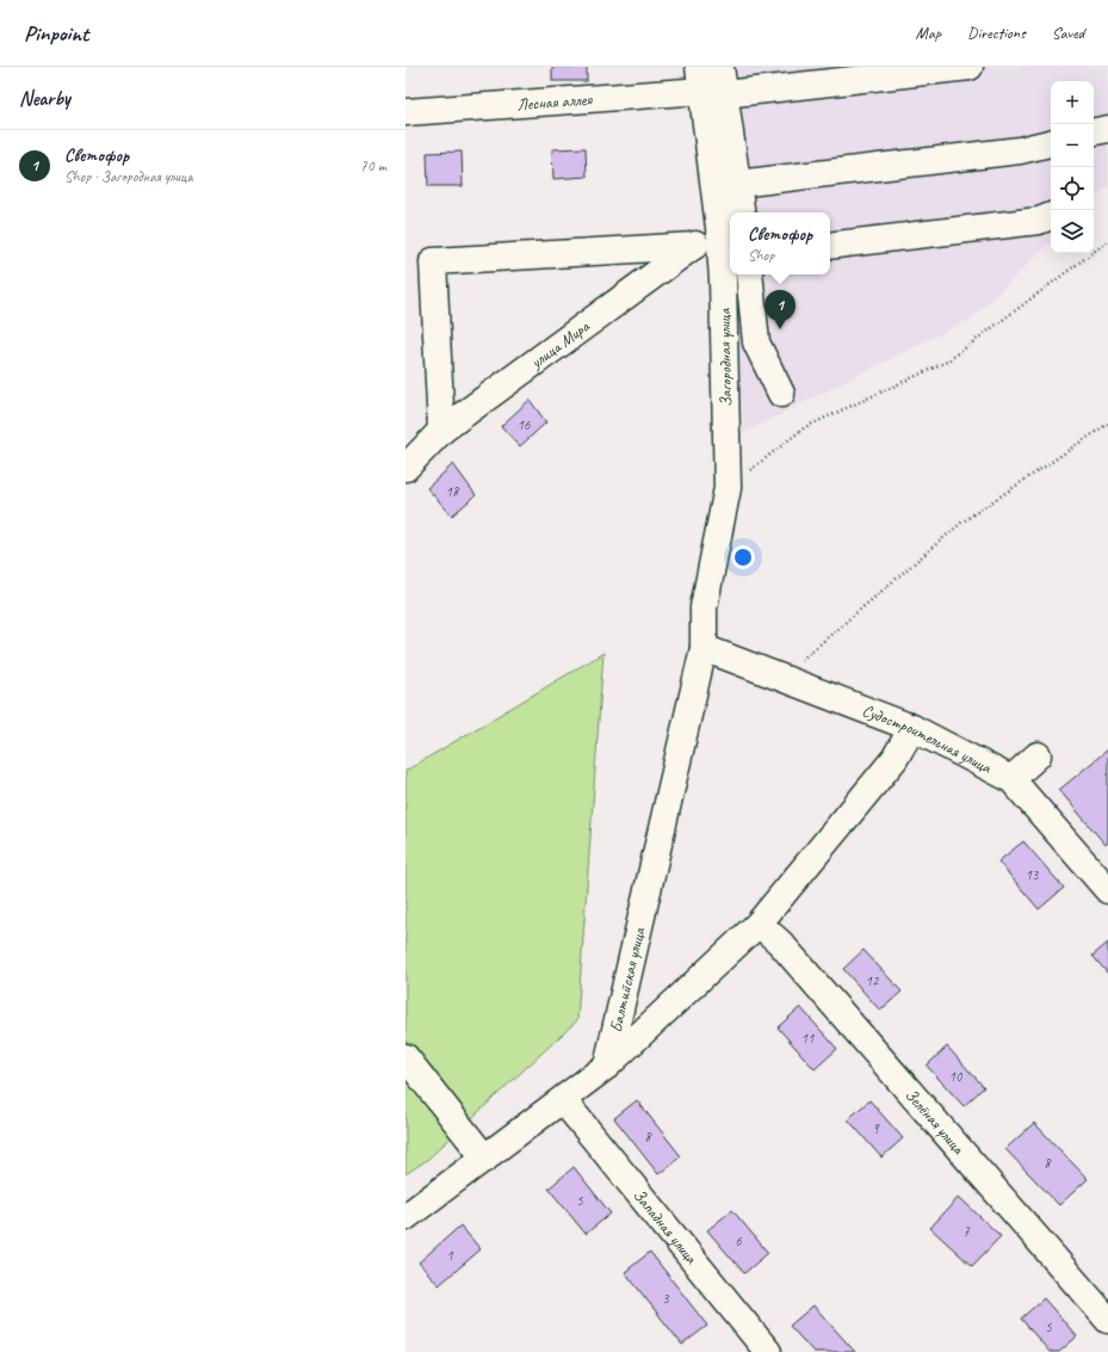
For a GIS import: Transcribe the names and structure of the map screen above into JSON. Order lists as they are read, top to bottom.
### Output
{
  "streets": {
    "street": [
      "Лесная аллея",
      "улица Мира",
      "Загородная улица",
      "Судостроительная улица",
      "Балтийская улица",
      "Зелёная улица",
      "Западная улица"
    ]
  },
  "crossings": [
    ["Лесная аллея", "Загородная улица"],
    ["улица Мира", "Загородная улица"],
    ["Загородная улица", "Судостроительная улица"],
    ["Загородная улица", "Балтийская улица"],
    ["Судостроительная улица", "Балтийская улица"]
  ],
  "house_numbers": [
    "16",
    "18",
    "13",
    "12",
    "11",
    "10",
    "9",
    "8",
    "8",
    "5",
    "7",
    "6",
    "1",
    "3",
    "5"
  ],
  "page": {
    "header": "Pinpoint",
    "nav": ["Map", "Directions", "Saved"],
    "heading": "Nearby",
    "map_buttons": ["+", "−"],
    "list": [
      {
        "mark": "1",
        "name": "Светофор",
        "note": "Shop · Загородная улица",
        "value": "70 m"
      }
    ],
    "popup": ["Светофор", "Shop"],
    "pins": "1"
  }
}
